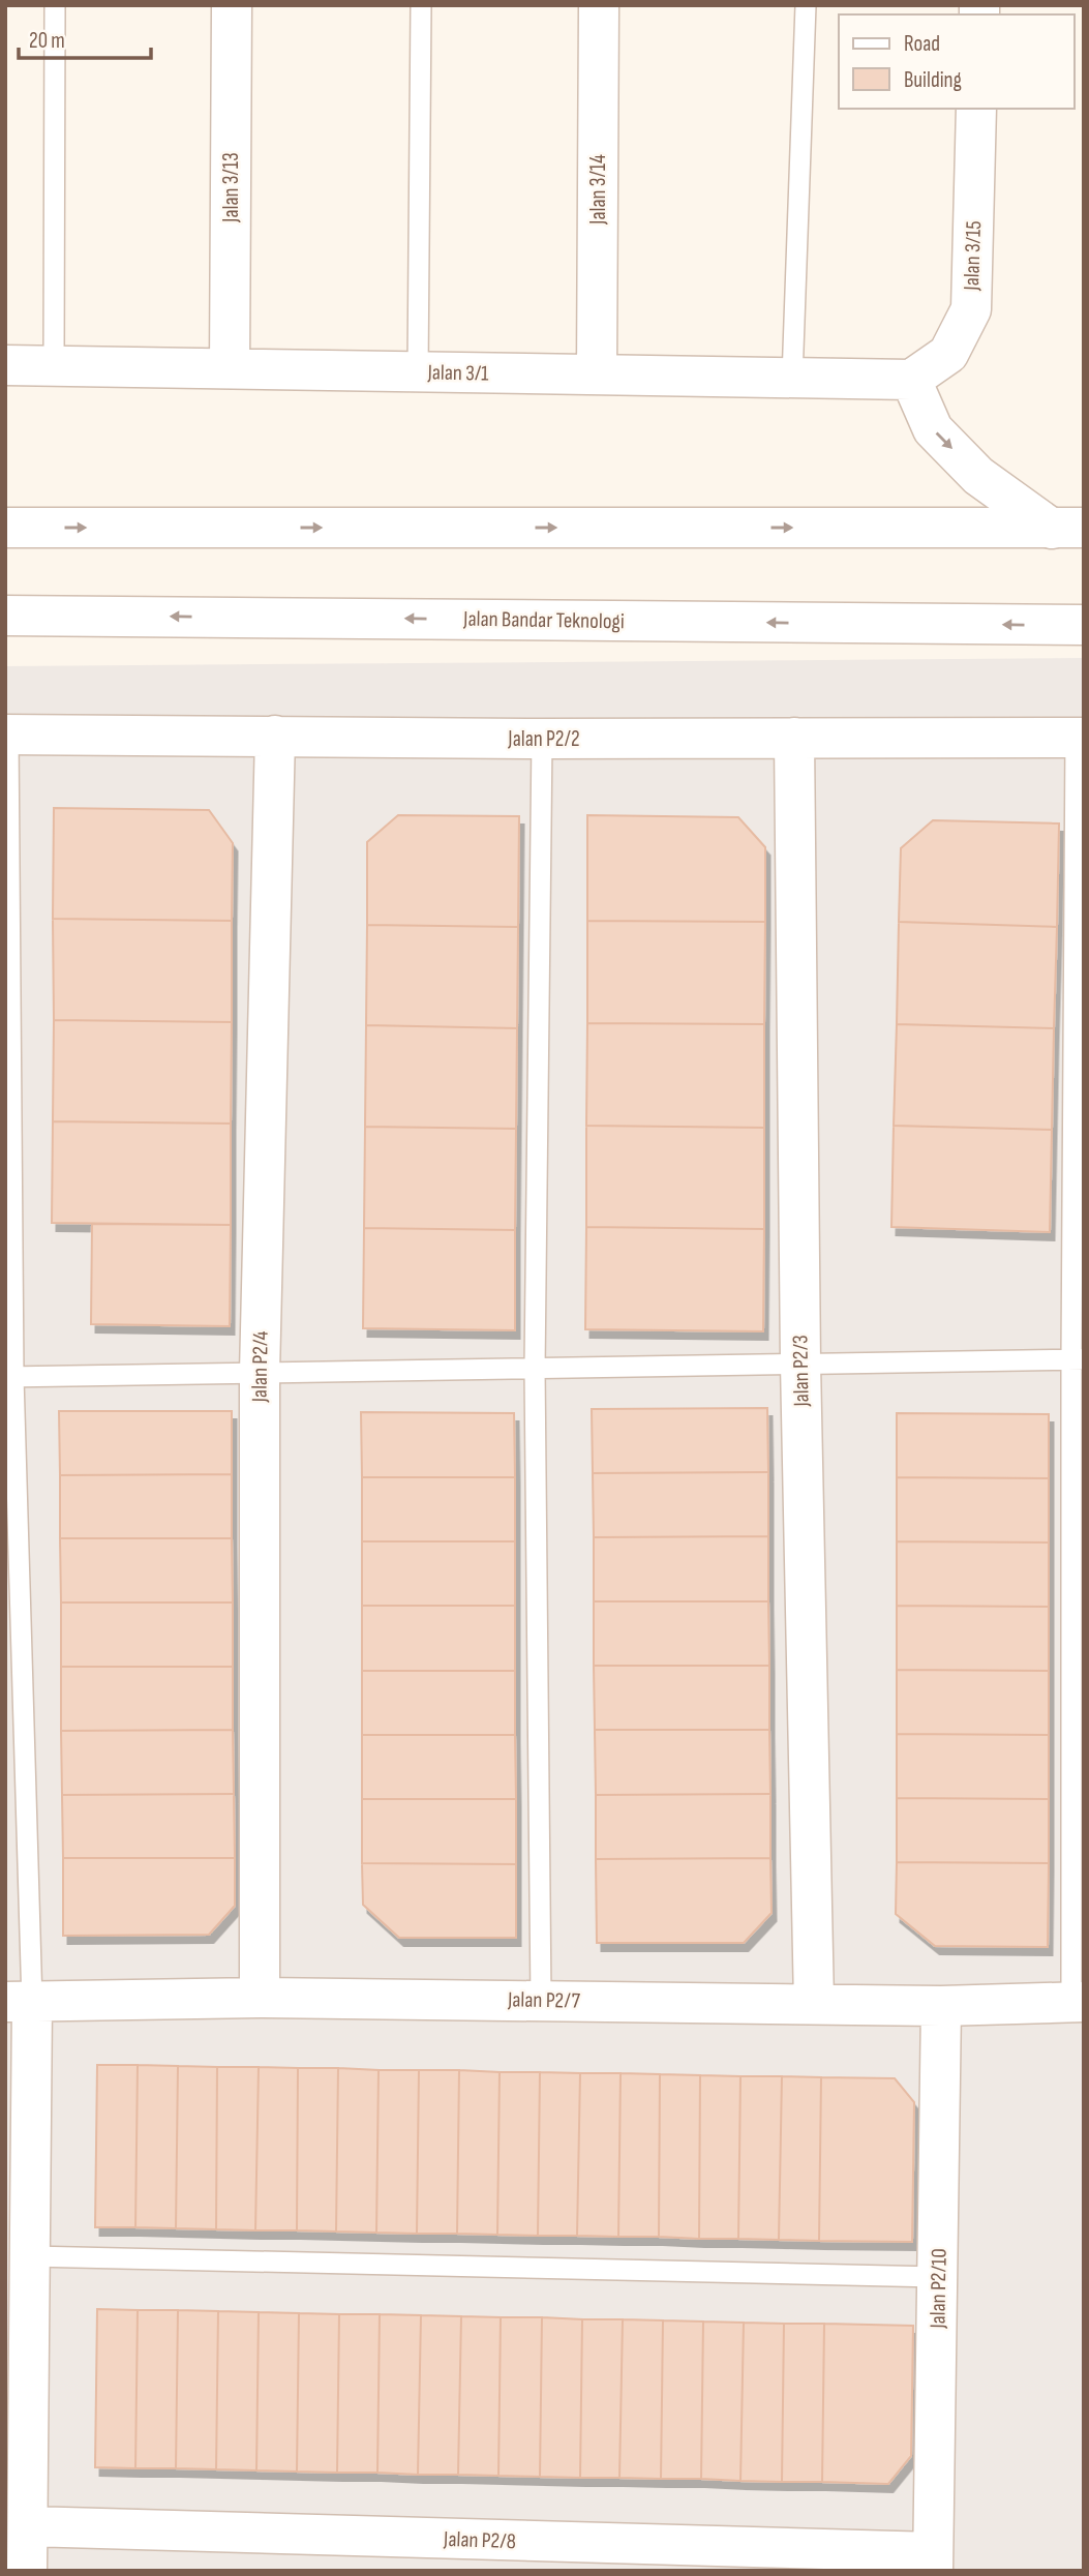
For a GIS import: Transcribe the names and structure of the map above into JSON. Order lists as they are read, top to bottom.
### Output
{
  "streets": {
    "street": [
      "Jalan 3/13",
      "Jalan 3/14",
      "Jalan 3/15",
      "Jalan 3/1",
      "Jalan Bandar Teknologi",
      "Jalan P2/2",
      "Jalan P2/4",
      "Jalan P2/3",
      "Jalan P2/7",
      "Jalan P2/10",
      "Jalan P2/8"
    ]
  },
  "crossings": [
    ["Jalan 3/13", "Jalan 3/1"],
    ["Jalan 3/14", "Jalan 3/1"],
    ["Jalan 3/15", "Jalan 3/1"],
    ["Jalan P2/2", "Jalan P2/4"],
    ["Jalan P2/2", "Jalan P2/3"],
    ["Jalan P2/4", "Jalan P2/7"],
    ["Jalan P2/3", "Jalan P2/7"],
    ["Jalan P2/7", "Jalan P2/10"],
    ["Jalan P2/10", "Jalan P2/8"]
  ],
  "legend": ["Road", "Building"],
  "scale_bar": "20 m"
}
